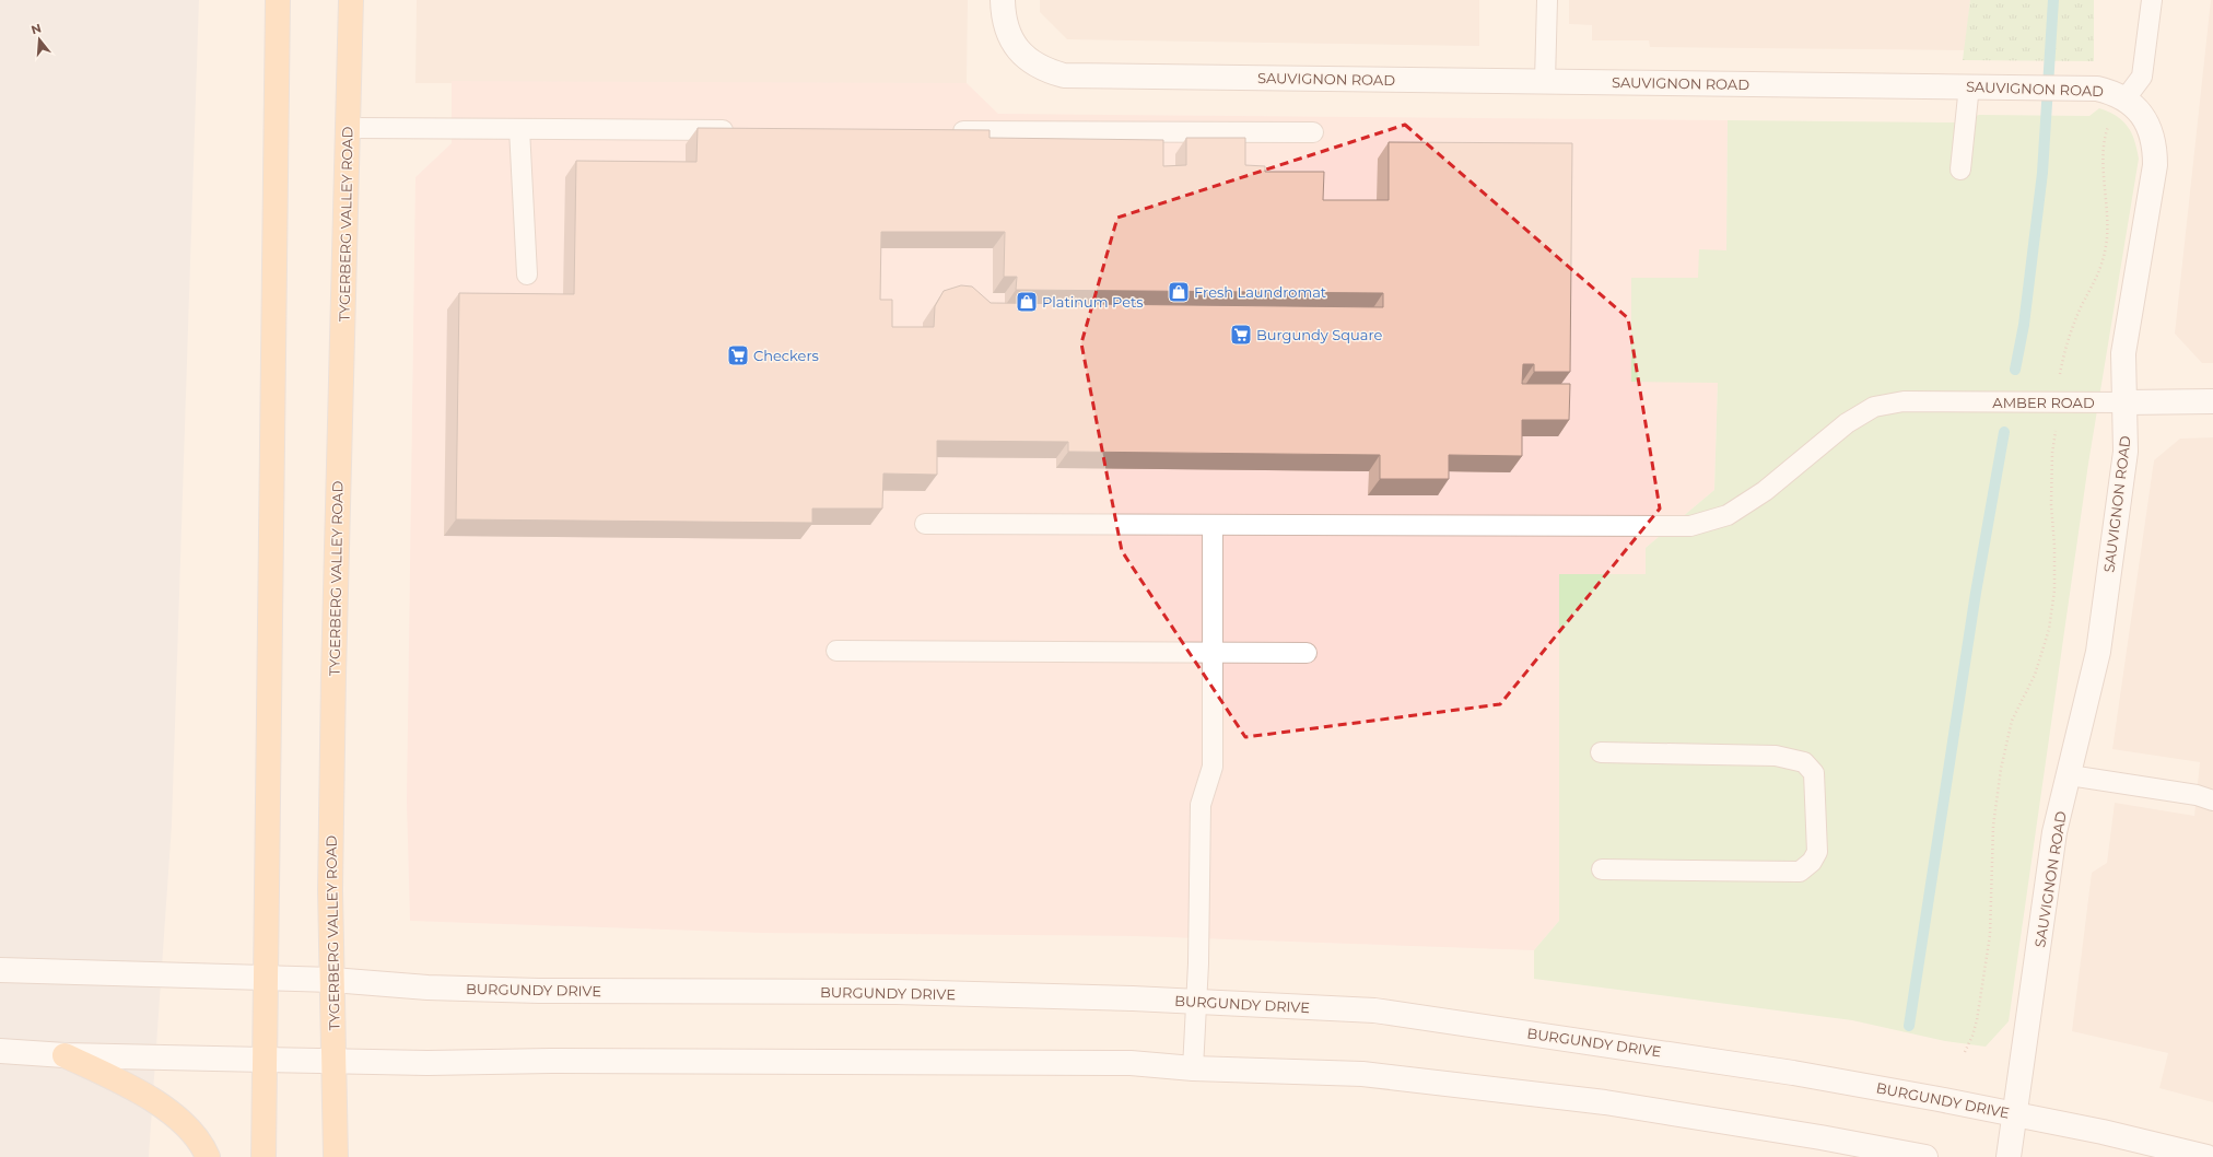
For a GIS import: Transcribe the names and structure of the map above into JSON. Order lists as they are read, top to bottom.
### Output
{
  "streets": {
    "main road": [
      "SAUVIGNON ROAD",
      "TYGERBERG VALLEY ROAD",
      "AMBER ROAD",
      "BURGUNDY DRIVE"
    ]
  },
  "crossings": [
    ["SAUVIGNON ROAD", "AMBER ROAD"],
    ["SAUVIGNON ROAD", "BURGUNDY DRIVE"],
    ["TYGERBERG VALLEY ROAD", "BURGUNDY DRIVE"]
  ],
  "places": {
    "shop": ["Fresh Laundromat", "Platinum Pets"],
    "supermarket": ["Burgundy Square", "Checkers"]
  },
  "north": "top"
}
